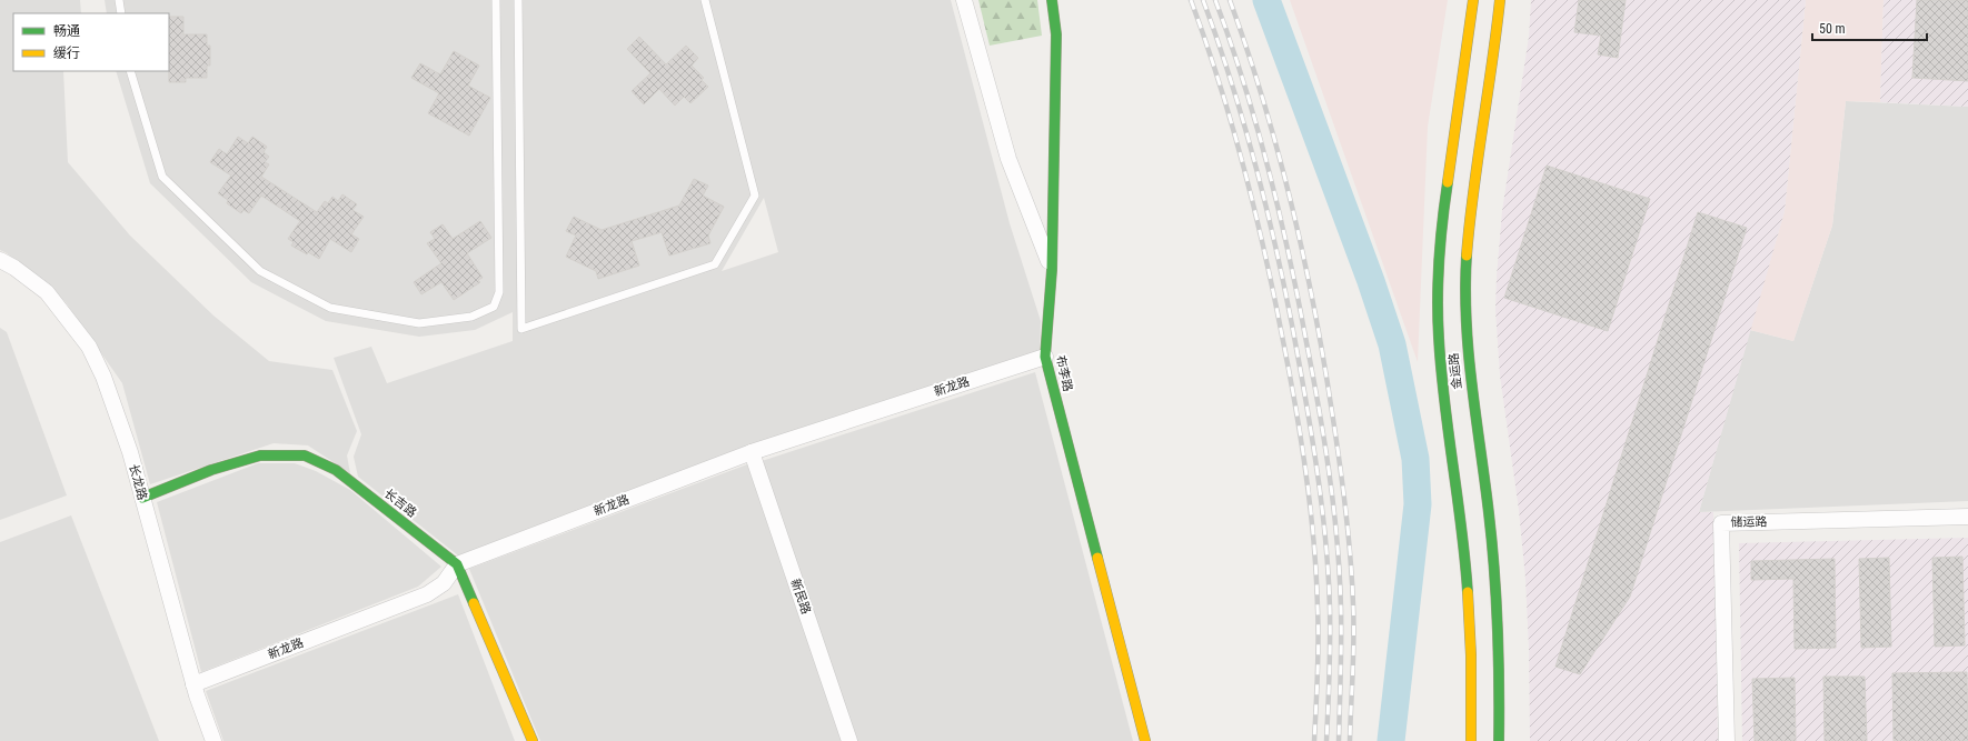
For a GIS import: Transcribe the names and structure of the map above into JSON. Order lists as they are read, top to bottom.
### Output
{
  "streets": {
    "main road": ["金运路", "布李路", "长吉路"],
    "street": [
      "新龙路",
      "长龙路",
      "储运路",
      "新民路"
    ]
  },
  "crossings": [
    ["布李路", "新龙路"],
    ["新龙路", "长龙路"],
    ["新龙路", "长吉路"],
    ["新龙路", "新民路"],
    ["长龙路", "长吉路"]
  ],
  "legend": ["畅通", "缓行"],
  "scale_bar": "50 m"
}
